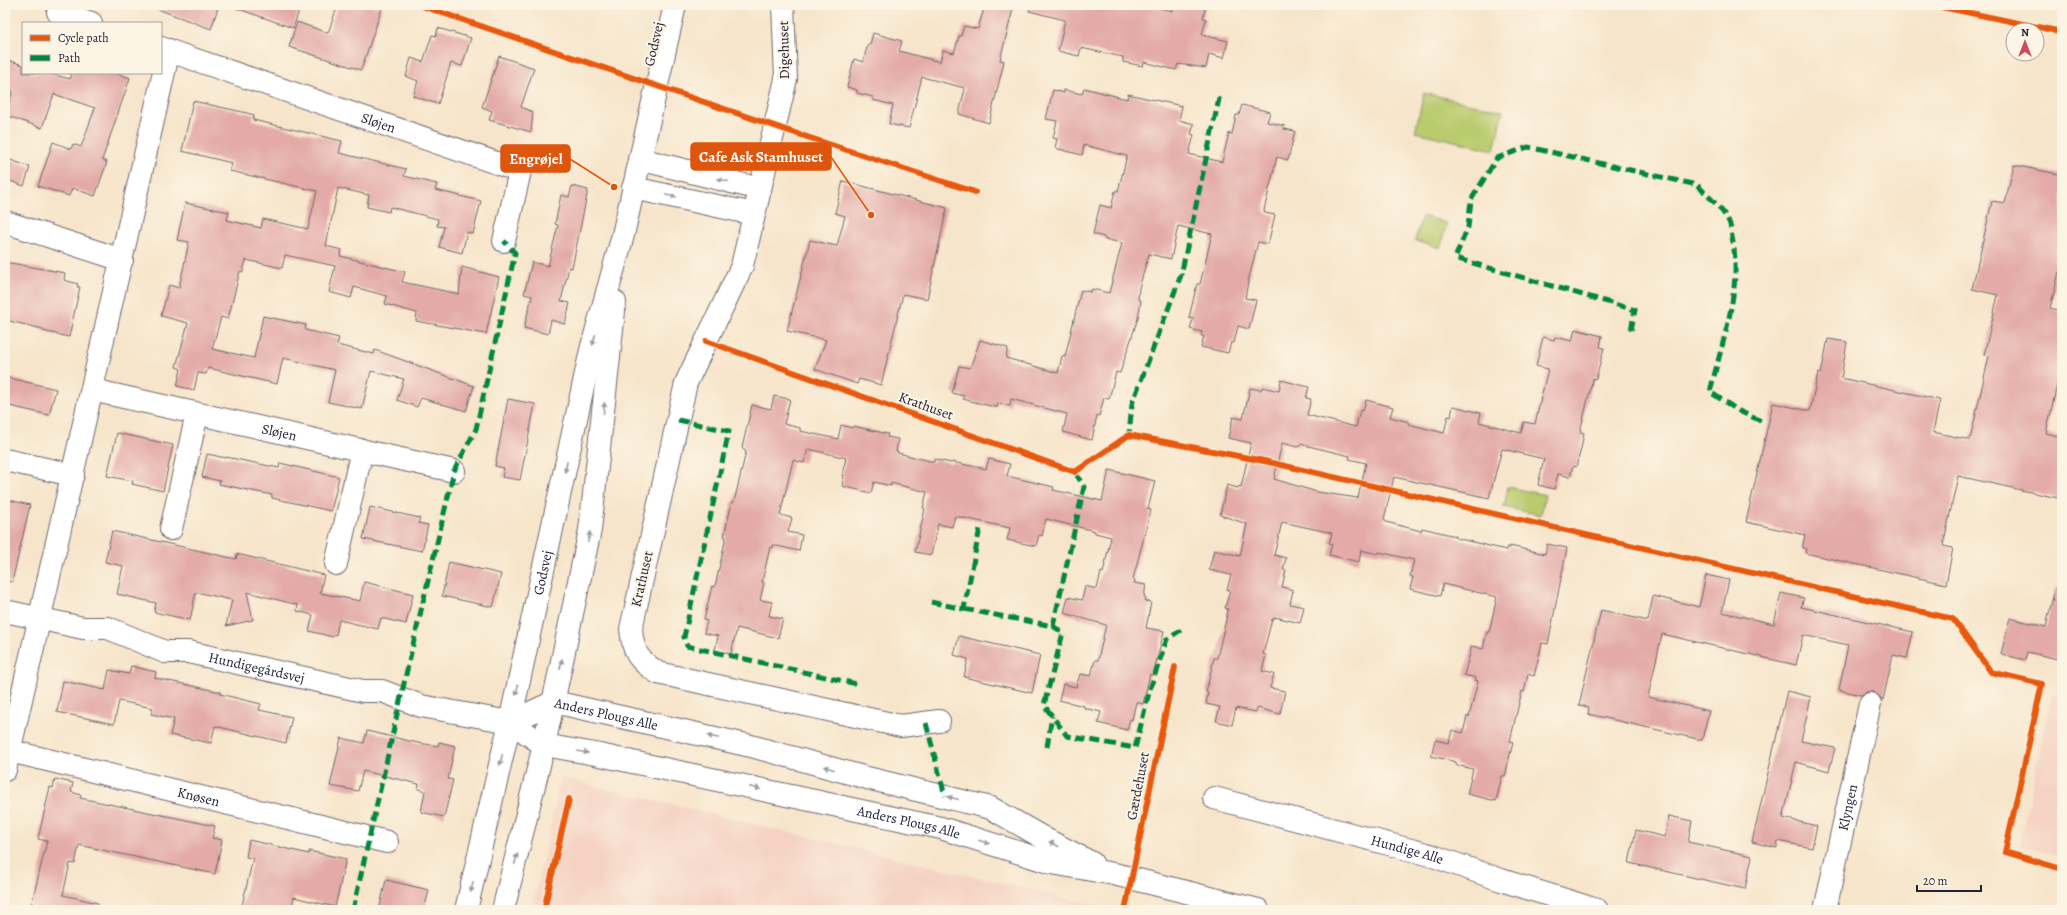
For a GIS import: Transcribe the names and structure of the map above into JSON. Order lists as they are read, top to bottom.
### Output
{
  "streets": {
    "street": [
      "Godsvej",
      "Digehuset",
      "Sløjen",
      "Krathuset",
      "Hundigegårdsvej",
      "Anders Plougs Alle",
      "Knøsen",
      "Klyngen",
      "Hundige Alle"
    ],
    "cycle path": ["Gærdehuset"]
  },
  "crossings": [
    ["Godsvej", "Hundigegårdsvej"],
    ["Godsvej", "Anders Plougs Alle"],
    ["Digehuset", "Krathuset"],
    ["Sløjen", "Hundigegårdsvej"],
    ["Sløjen", "Knøsen"],
    ["Hundigegårdsvej", "Anders Plougs Alle"],
    ["Hundigegårdsvej", "Knøsen"]
  ],
  "places": ["Engrøjel", "Cafe Ask Stamhuset"],
  "legend": ["Cycle path", "Path"],
  "scale_bar": "20 m",
  "north": "top"
}
